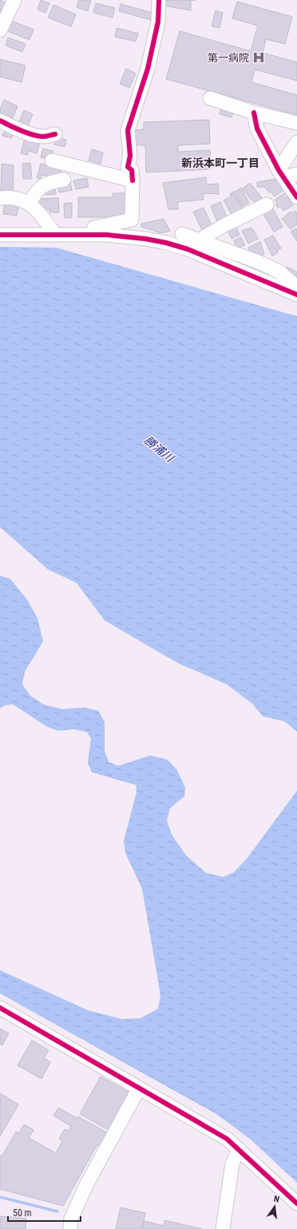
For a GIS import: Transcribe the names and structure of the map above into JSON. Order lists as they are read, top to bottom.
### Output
{
  "districts": ["新浜本町一丁目"],
  "water": ["勝浦川"],
  "places": {
    "hospital": ["第一病院"]
  },
  "scale_bar": "50 m",
  "north": "top"
}
